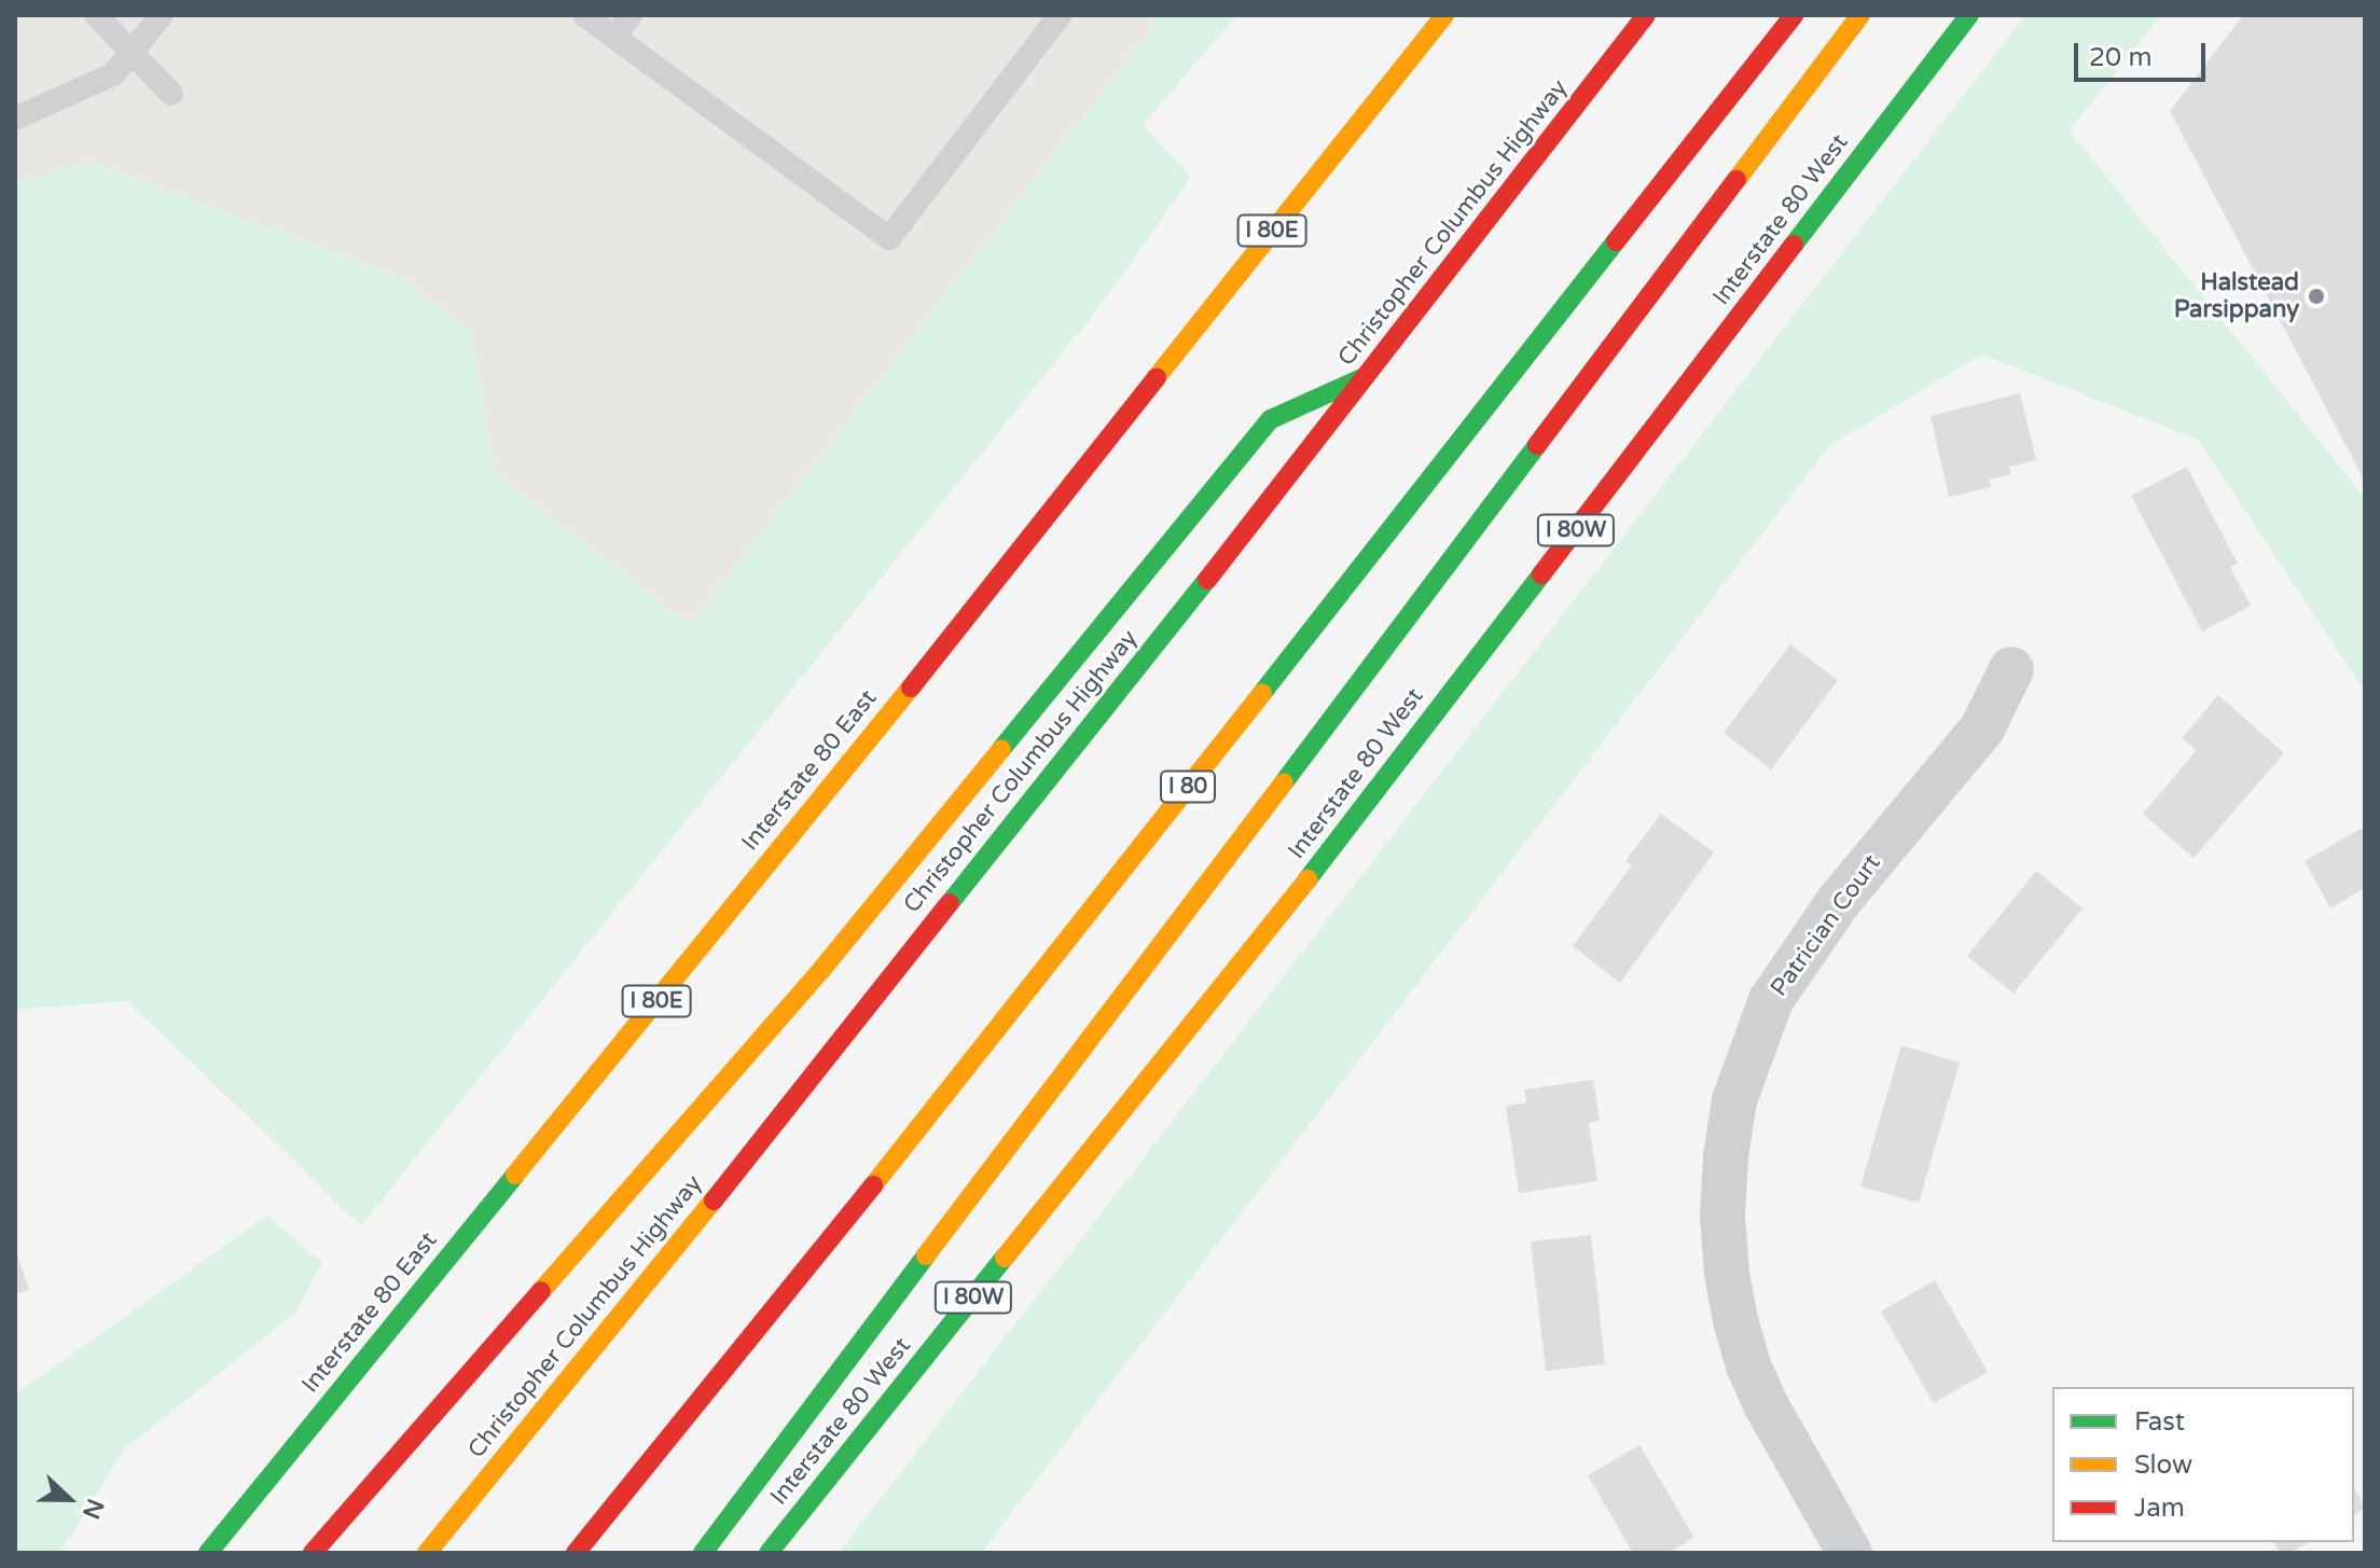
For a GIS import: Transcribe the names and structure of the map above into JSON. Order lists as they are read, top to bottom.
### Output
{
  "streets": {
    "highway": [
      "Interstate 80 West",
      "Christopher Columbus Highway",
      "I 80E",
      "I 80W",
      "Interstate 80 East",
      "I 80"
    ],
    "street": ["Patrician Court"]
  },
  "places": ["Halstead Parsippany"],
  "legend": ["Fast", "Slow", "Jam"],
  "scale_bar": "20 m",
  "north": "right"
}
